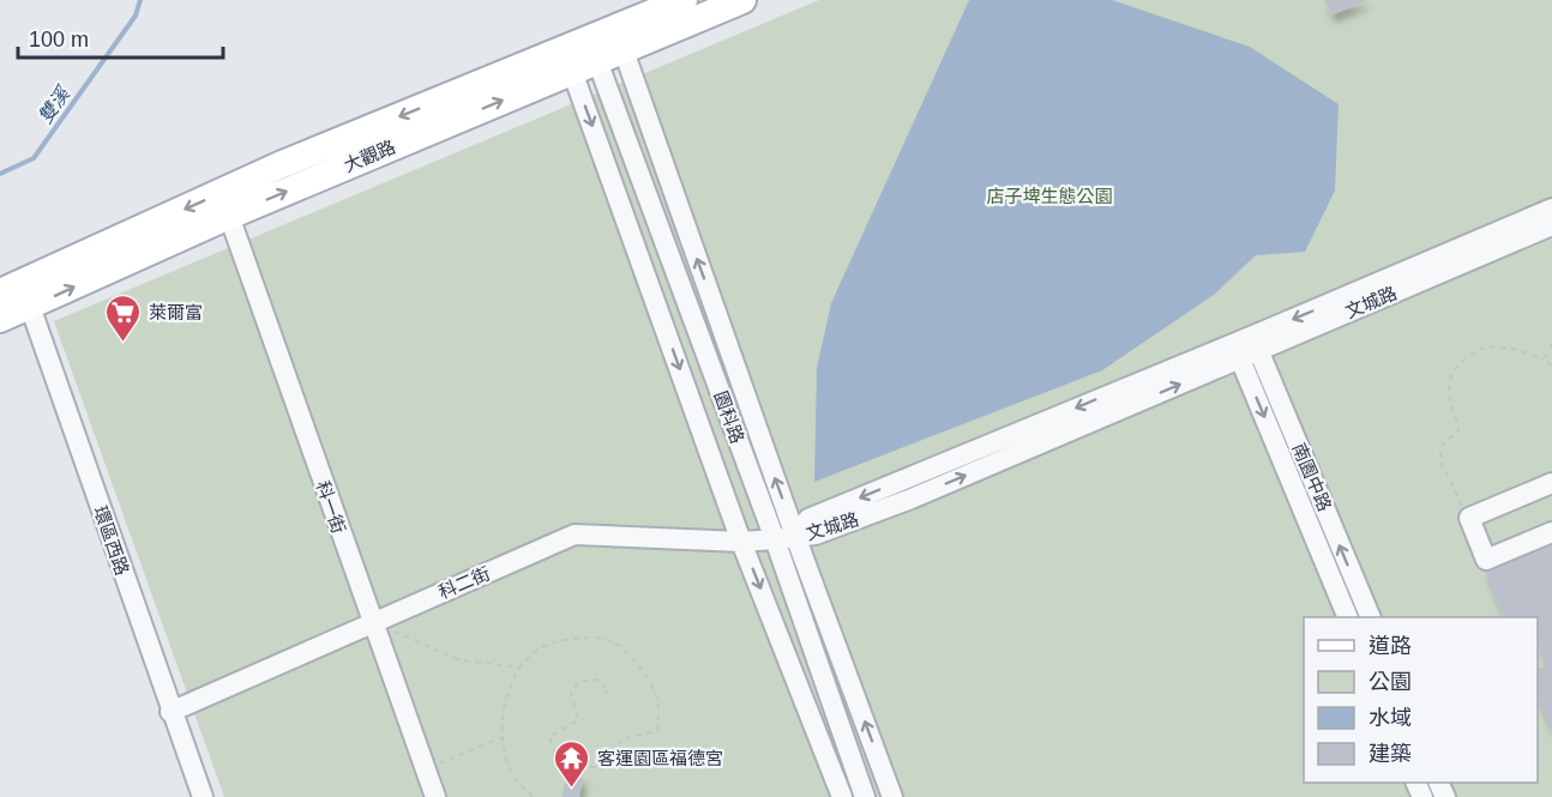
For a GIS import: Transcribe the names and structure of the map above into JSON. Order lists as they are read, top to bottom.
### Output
{
  "streets": {
    "main road": ["大觀路"],
    "street": [
      "文城路",
      "園科路",
      "南園中路",
      "科一街",
      "環區西路",
      "科二街"
    ]
  },
  "crossings": [
    ["大觀路", "園科路"],
    ["大觀路", "科一街"],
    ["大觀路", "環區西路"],
    ["文城路", "南園中路"],
    ["文城路", "科二街"],
    ["園科路", "科二街"],
    ["科一街", "科二街"],
    ["環區西路", "科二街"]
  ],
  "water": ["雙溪"],
  "parks": ["店子埤生態公園"],
  "places": {
    "supermarket": ["萊爾富"],
    "temple": ["客運園區福德宮"]
  },
  "legend": [
    "道路",
    "公園",
    "水域",
    "建築"
  ],
  "scale_bar": "100 m"
}
